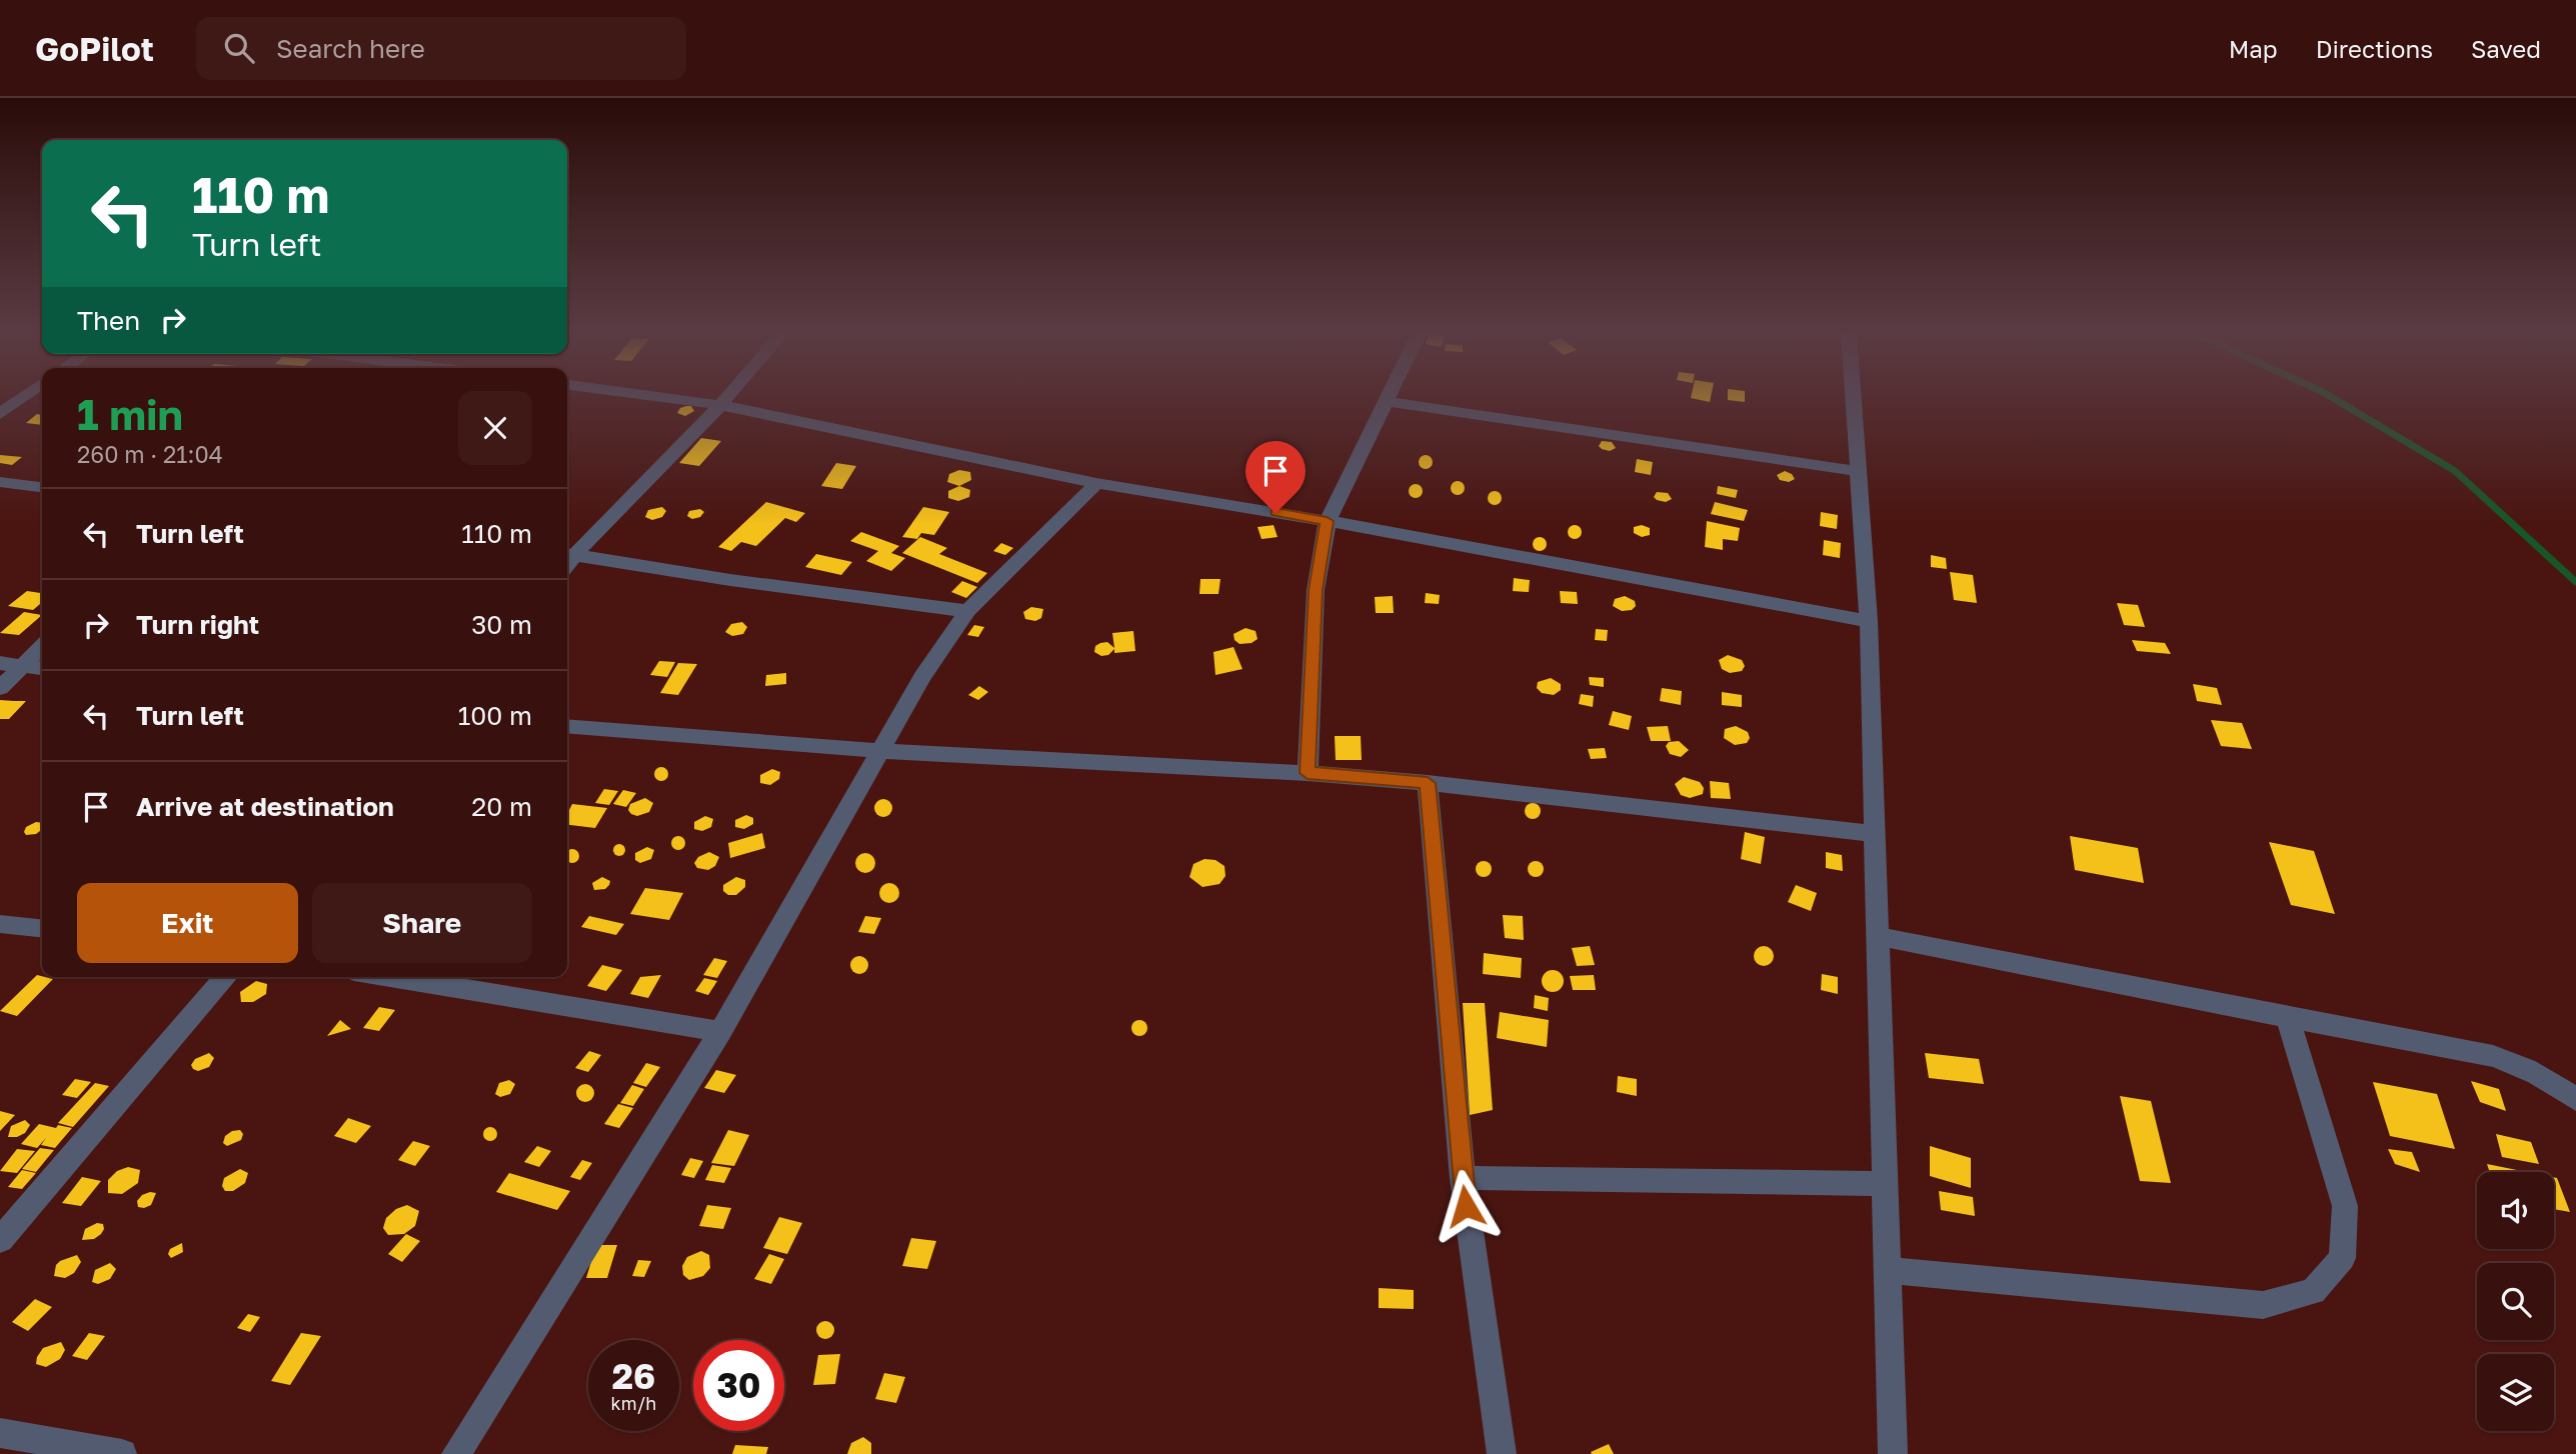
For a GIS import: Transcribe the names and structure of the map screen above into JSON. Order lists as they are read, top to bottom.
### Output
{
  "page": {
    "header": "GoPilot",
    "search": "Search here",
    "nav": ["Map", "Directions", "Saved"],
    "turn": ["110 m", "Turn left"],
    "then": "Then",
    "heading": ["1 min", "260 m · 21:04"],
    "list": [
      {
        "name": "Turn left",
        "value": "110 m"
      },
      {
        "name": "Turn right",
        "value": "30 m"
      },
      {
        "name": "Turn left",
        "value": "100 m"
      },
      {
        "name": "Arrive at destination",
        "value": "20 m"
      }
    ],
    "buttons": ["Exit", "Share"],
    "speed": "26 km/h",
    "limit": "30"
  }
}
